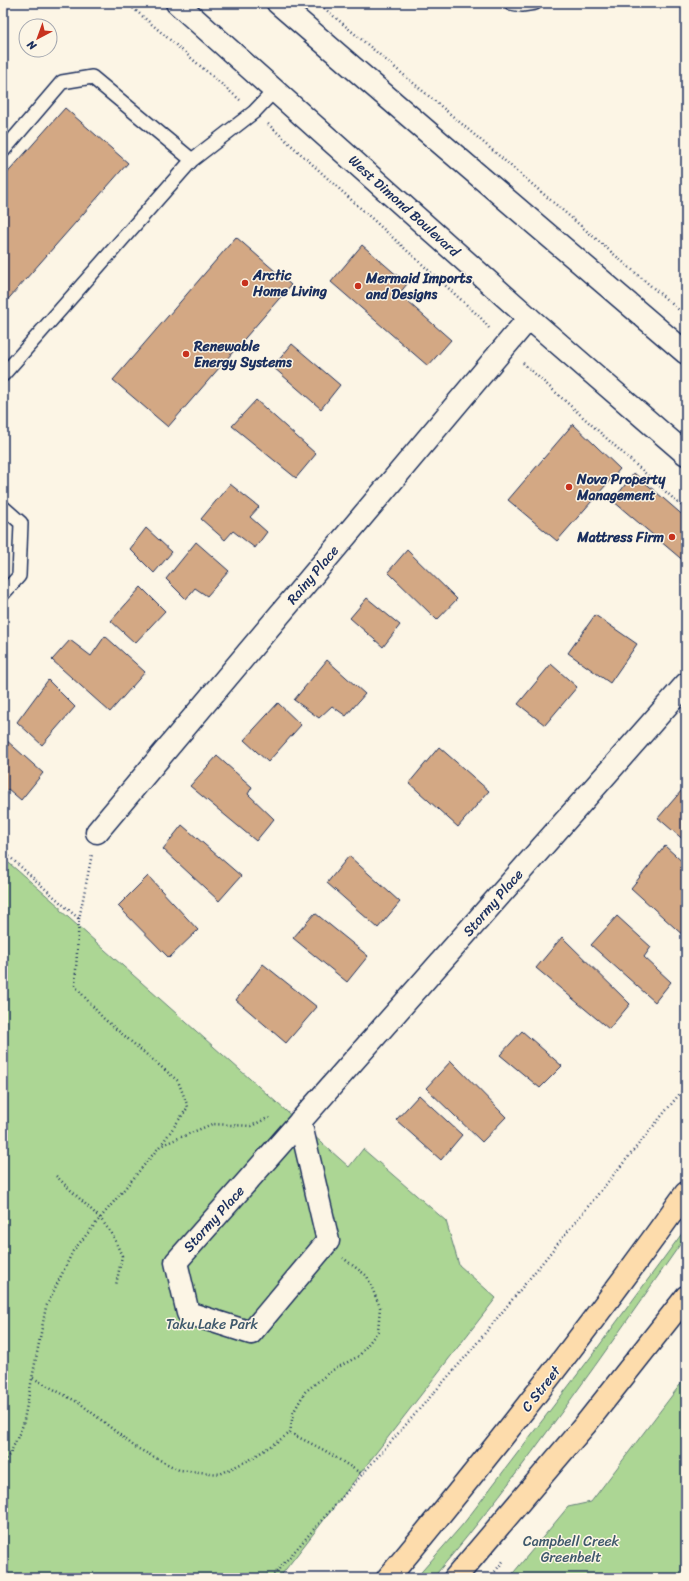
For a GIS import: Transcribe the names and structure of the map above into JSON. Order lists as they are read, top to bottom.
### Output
{
  "streets": {
    "main road": ["C Street"],
    "street": ["West Dimond Boulevard", "Rainy Place", "Stormy Place"]
  },
  "crossings": [
    ["West Dimond Boulevard", "Rainy Place"]
  ],
  "parks": ["Taku Lake Park", "Campbell Creek Greenbelt"],
  "places": [
    "Arctic Home Living",
    "Mermaid Imports and Designs",
    "Renewable Energy Systems",
    "Nova Property Management",
    "Mattress Firm"
  ],
  "north": "bottom left"
}
